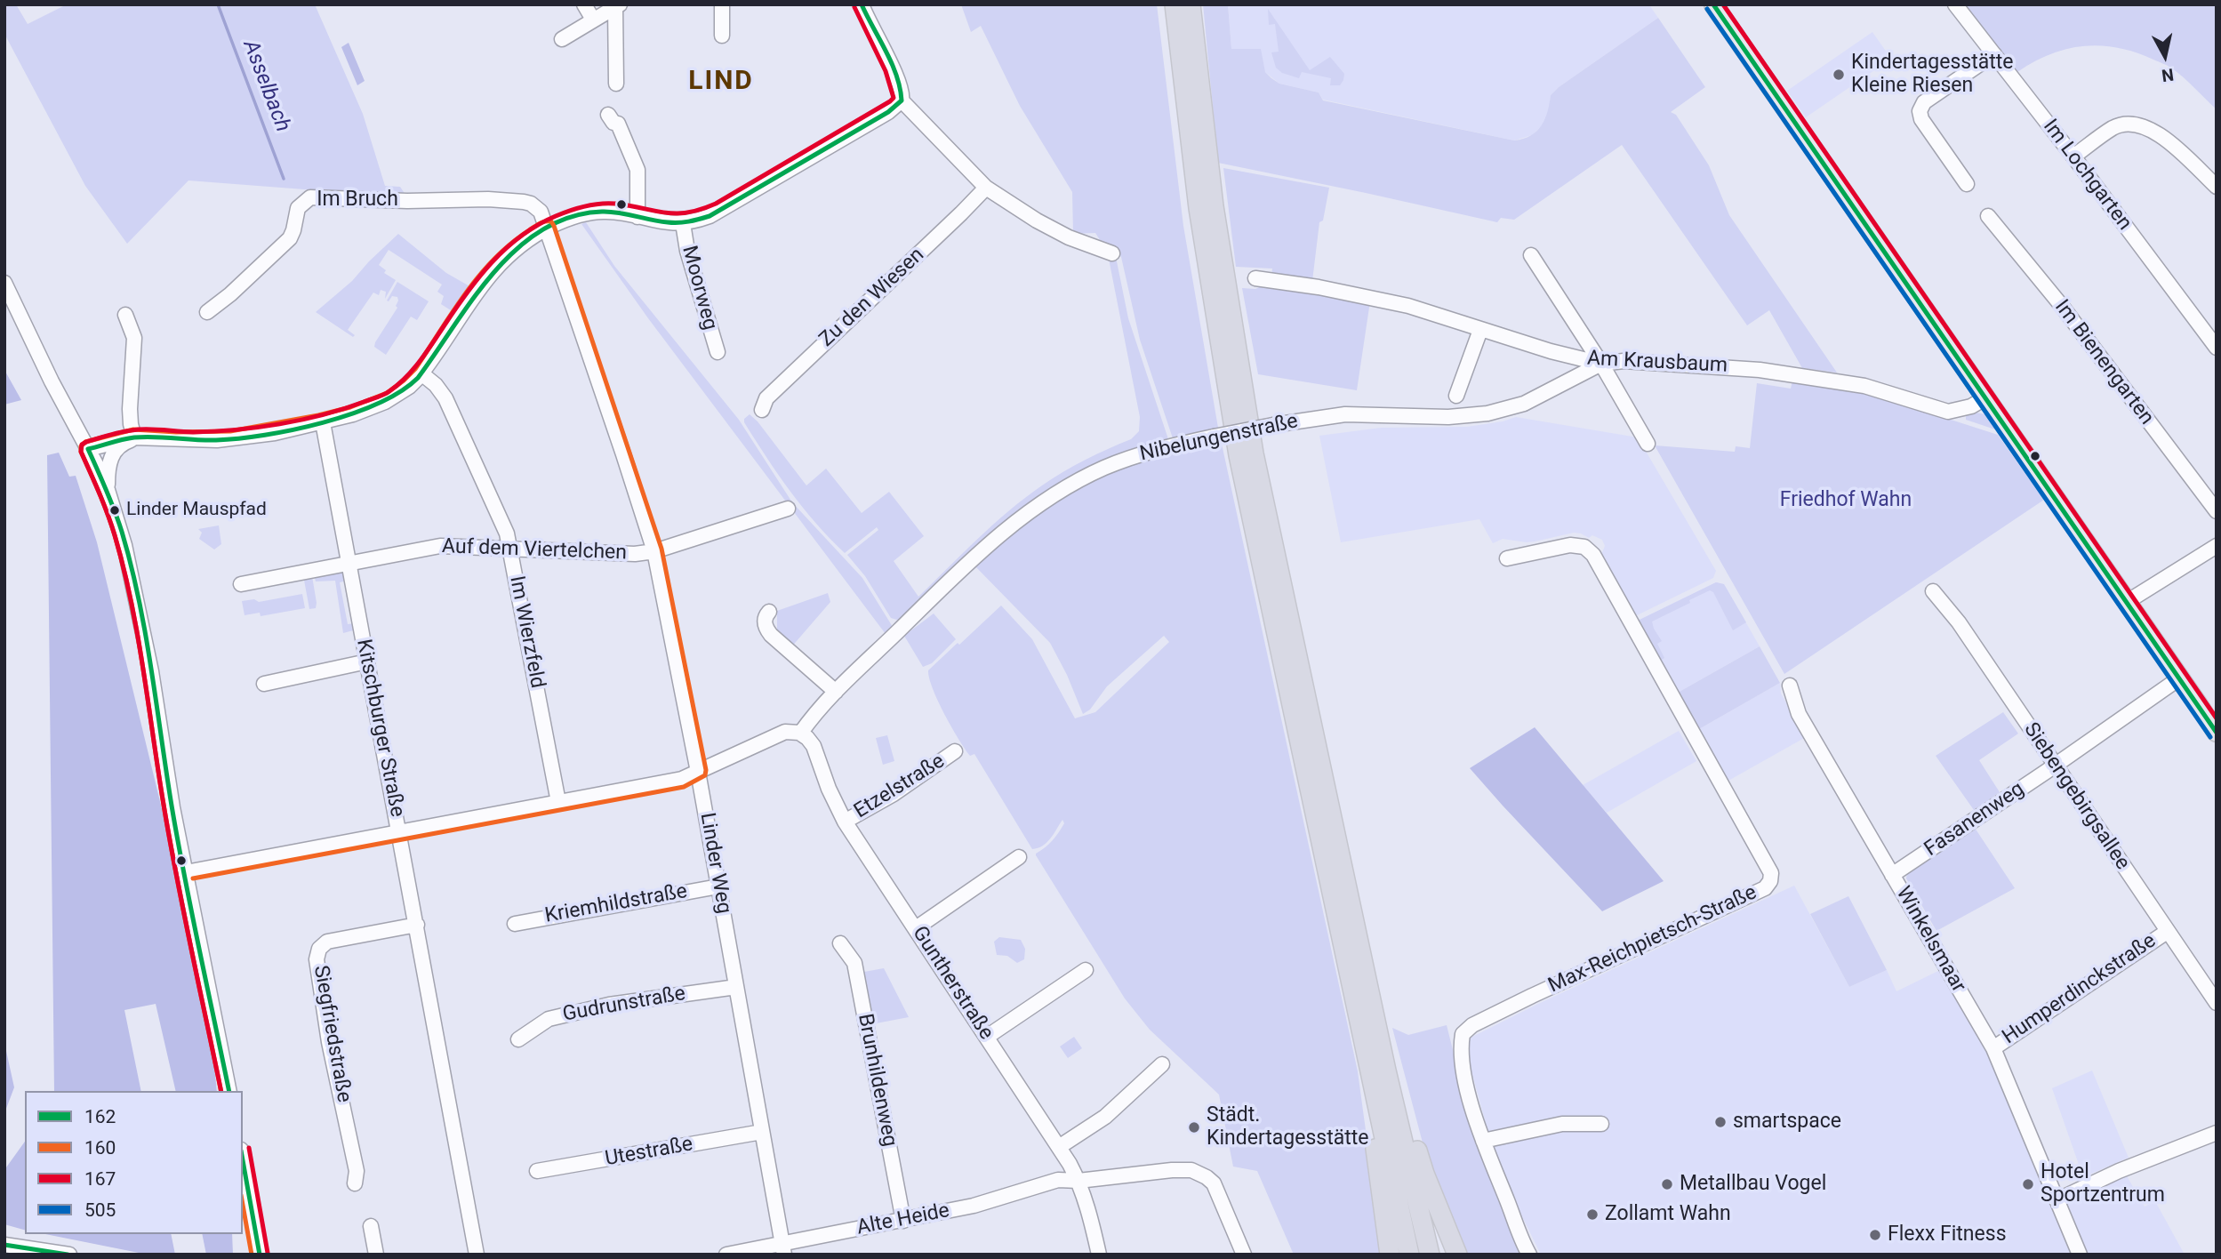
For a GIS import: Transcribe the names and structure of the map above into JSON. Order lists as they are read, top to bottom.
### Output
{
  "streets": {
    "street": [
      "Im Lochgarten",
      "Im Bruch",
      "Moorweg",
      "Zu den Wiesen",
      "Am Krausbaum",
      "Im Bienengarten",
      "Nibelungenstraße",
      "Auf dem Viertelchen",
      "Im Wierzfeld",
      "Kitschburger Straße",
      "Etzelstraße",
      "Siebengebirgsallee",
      "Fasanenweg",
      "Linder Weg",
      "Kriemhildstraße",
      "Max-Reichpietsch-Straße",
      "Winkelsmaar",
      "Guntherstraße",
      "Humperdinckstraße",
      "Gudrunstraße",
      "Siegfriedstraße",
      "Brunhildenweg",
      "Utestraße",
      "Alte Heide"
    ]
  },
  "crossings": [
    ["Im Bruch", "Linder Weg"],
    ["Am Krausbaum", "Nibelungenstraße"],
    ["Nibelungenstraße", "Guntherstraße"],
    ["Auf dem Viertelchen", "Im Wierzfeld"],
    ["Auf dem Viertelchen", "Kitschburger Straße"],
    ["Auf dem Viertelchen", "Linder Weg"],
    ["Kitschburger Straße", "Siegfriedstraße"],
    ["Etzelstraße", "Guntherstraße"],
    ["Siebengebirgsallee", "Fasanenweg"],
    ["Siebengebirgsallee", "Humperdinckstraße"],
    ["Fasanenweg", "Winkelsmaar"],
    ["Linder Weg", "Kriemhildstraße"],
    ["Linder Weg", "Gudrunstraße"],
    ["Linder Weg", "Utestraße"],
    ["Linder Weg", "Alte Heide"],
    ["Winkelsmaar", "Humperdinckstraße"],
    ["Guntherstraße", "Alte Heide"],
    ["Brunhildenweg", "Alte Heide"]
  ],
  "districts": ["LIND"],
  "water": ["Asselbach"],
  "parks": ["Friedhof Wahn"],
  "places": [
    "Kindertagesstätte Kleine Riesen",
    "Linder Mauspfad",
    "smartspace",
    "Städt. Kindertagesstätte",
    "Metallbau Vogel",
    "Hotel Sportzentrum",
    "Zollamt Wahn",
    "Flexx Fitness"
  ],
  "lines": [
    "transit line 162",
    "transit line 167",
    "transit line 505",
    "transit line 160"
  ],
  "legend": [
    "162",
    "160",
    "167",
    "505"
  ],
  "north": "bottom"
}
